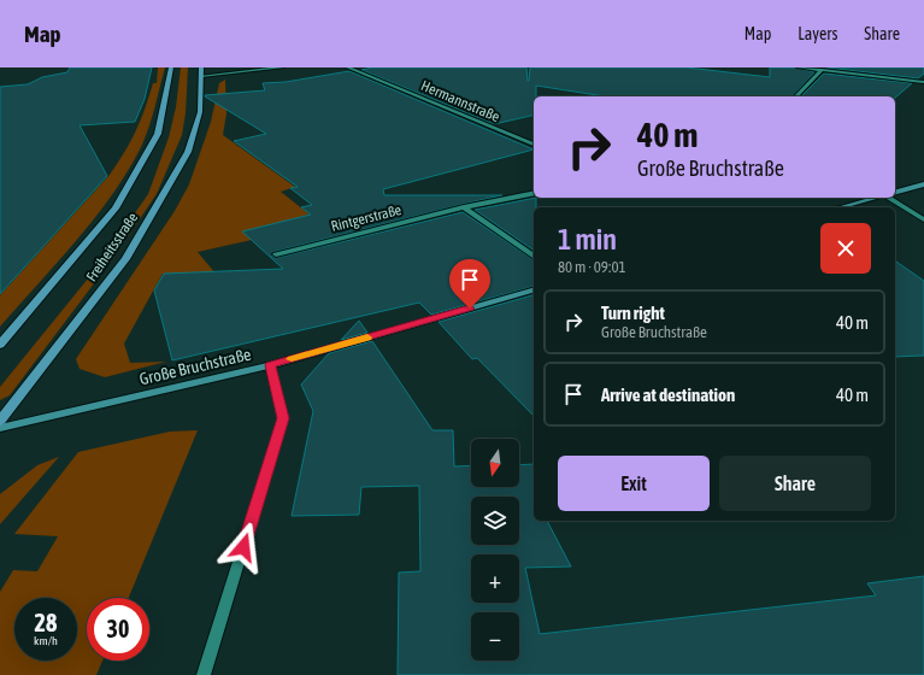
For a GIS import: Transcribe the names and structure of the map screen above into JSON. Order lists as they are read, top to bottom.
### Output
{
  "streets": {
    "main road": ["Freiheitsstraße", "Große Bruchstraße"],
    "street": ["Hermannstraße", "Rintgerstraße"]
  },
  "north": "bottom",
  "page": {
    "header": "Map",
    "nav": ["Map", "Layers", "Share"],
    "turn": ["40 m", "Große Bruchstraße"],
    "heading": ["1 min", "80 m · 09:01"],
    "list": [
      {
        "name": "Turn right",
        "note": "Große Bruchstraße",
        "value": "40 m"
      },
      {
        "name": "Arrive at destination",
        "value": "40 m"
      }
    ],
    "map_buttons": ["+", "−"],
    "buttons": ["Exit", "Share"],
    "speed": "28 km/h",
    "limit": "30"
  }
}
